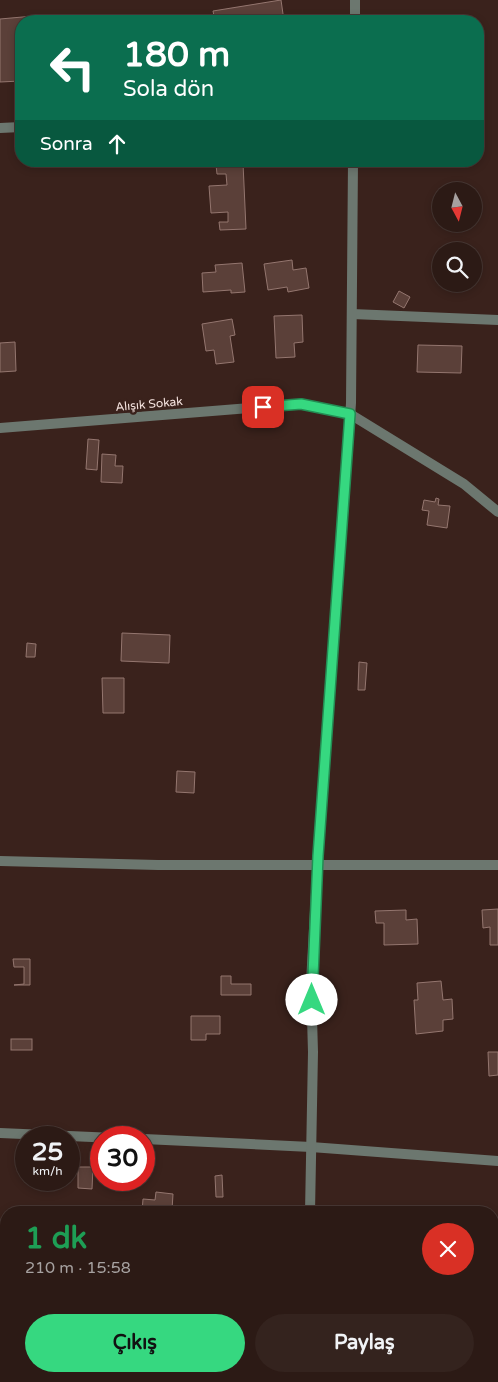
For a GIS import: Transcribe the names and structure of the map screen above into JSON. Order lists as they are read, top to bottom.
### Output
{
  "streets": {
    "street": ["Alışık Sokak"]
  },
  "north": "bottom",
  "page": {
    "turn": ["180 m", "Sola dön"],
    "then": "Sonra",
    "speed": "25 km/h",
    "limit": "30",
    "heading": ["1 dk", "210 m · 15:58"],
    "buttons": ["Çıkış", "Paylaş"]
  }
}
